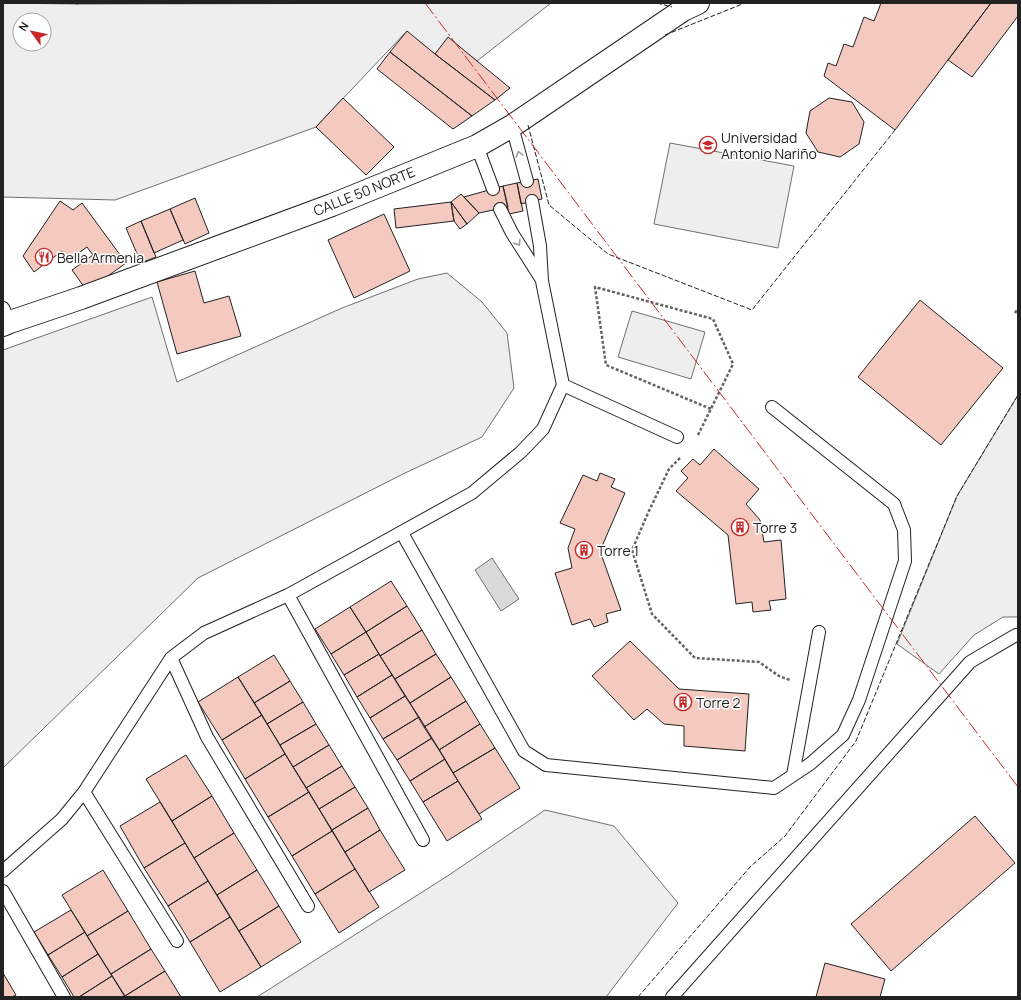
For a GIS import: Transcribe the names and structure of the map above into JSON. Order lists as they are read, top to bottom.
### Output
{
  "streets": {
    "street": ["CALLE 50 NORTE"]
  },
  "places": {
    "school or university": ["Universidad Antonio Nariño"],
    "restaurant": ["Bella Armenia"],
    "building": ["Torre 3", "Torre 1", "Torre 2"]
  },
  "north": "top left"
}
